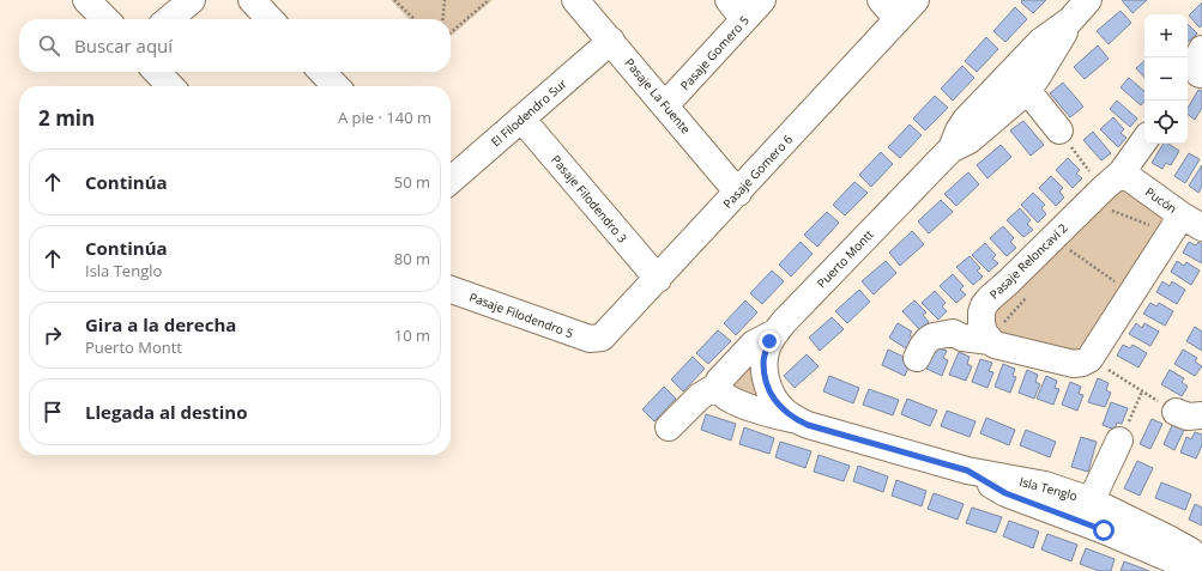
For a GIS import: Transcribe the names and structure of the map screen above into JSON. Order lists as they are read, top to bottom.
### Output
{
  "streets": {
    "street": [
      "Pasaje Gomero 5",
      "Pasaje La Fuente",
      "El Filodendro Sur",
      "Pasaje Gomero 6",
      "Pasaje Filodendro 3",
      "Pucón",
      "Puerto Montt",
      "Pasaje Reloncaví 2",
      "Pasaje Filodendro 5",
      "Isla Tenglo"
    ]
  },
  "crossings": [
    ["Pasaje Gomero 5", "Pasaje La Fuente"],
    ["Pasaje La Fuente", "El Filodendro Sur"],
    ["Pasaje La Fuente", "Pasaje Gomero 6"],
    ["El Filodendro Sur", "Pasaje Filodendro 3"],
    ["Pasaje Gomero 6", "Pasaje Filodendro 3"],
    ["Pasaje Gomero 6", "Pasaje Filodendro 5"],
    ["Pucón", "Pasaje Reloncaví 2"],
    ["Puerto Montt", "Isla Tenglo"]
  ],
  "page": {
    "map_buttons": ["+", "−"],
    "search": "Buscar aquí",
    "heading": ["2 min", "A pie · 140 m"],
    "list": [
      ["Continúa", "50 m"],
      ["Continúa", "Isla Tenglo", "80 m"],
      ["Gira a la derecha", "Puerto Montt", "10 m"],
      "Llegada al destino"
    ]
  }
}
